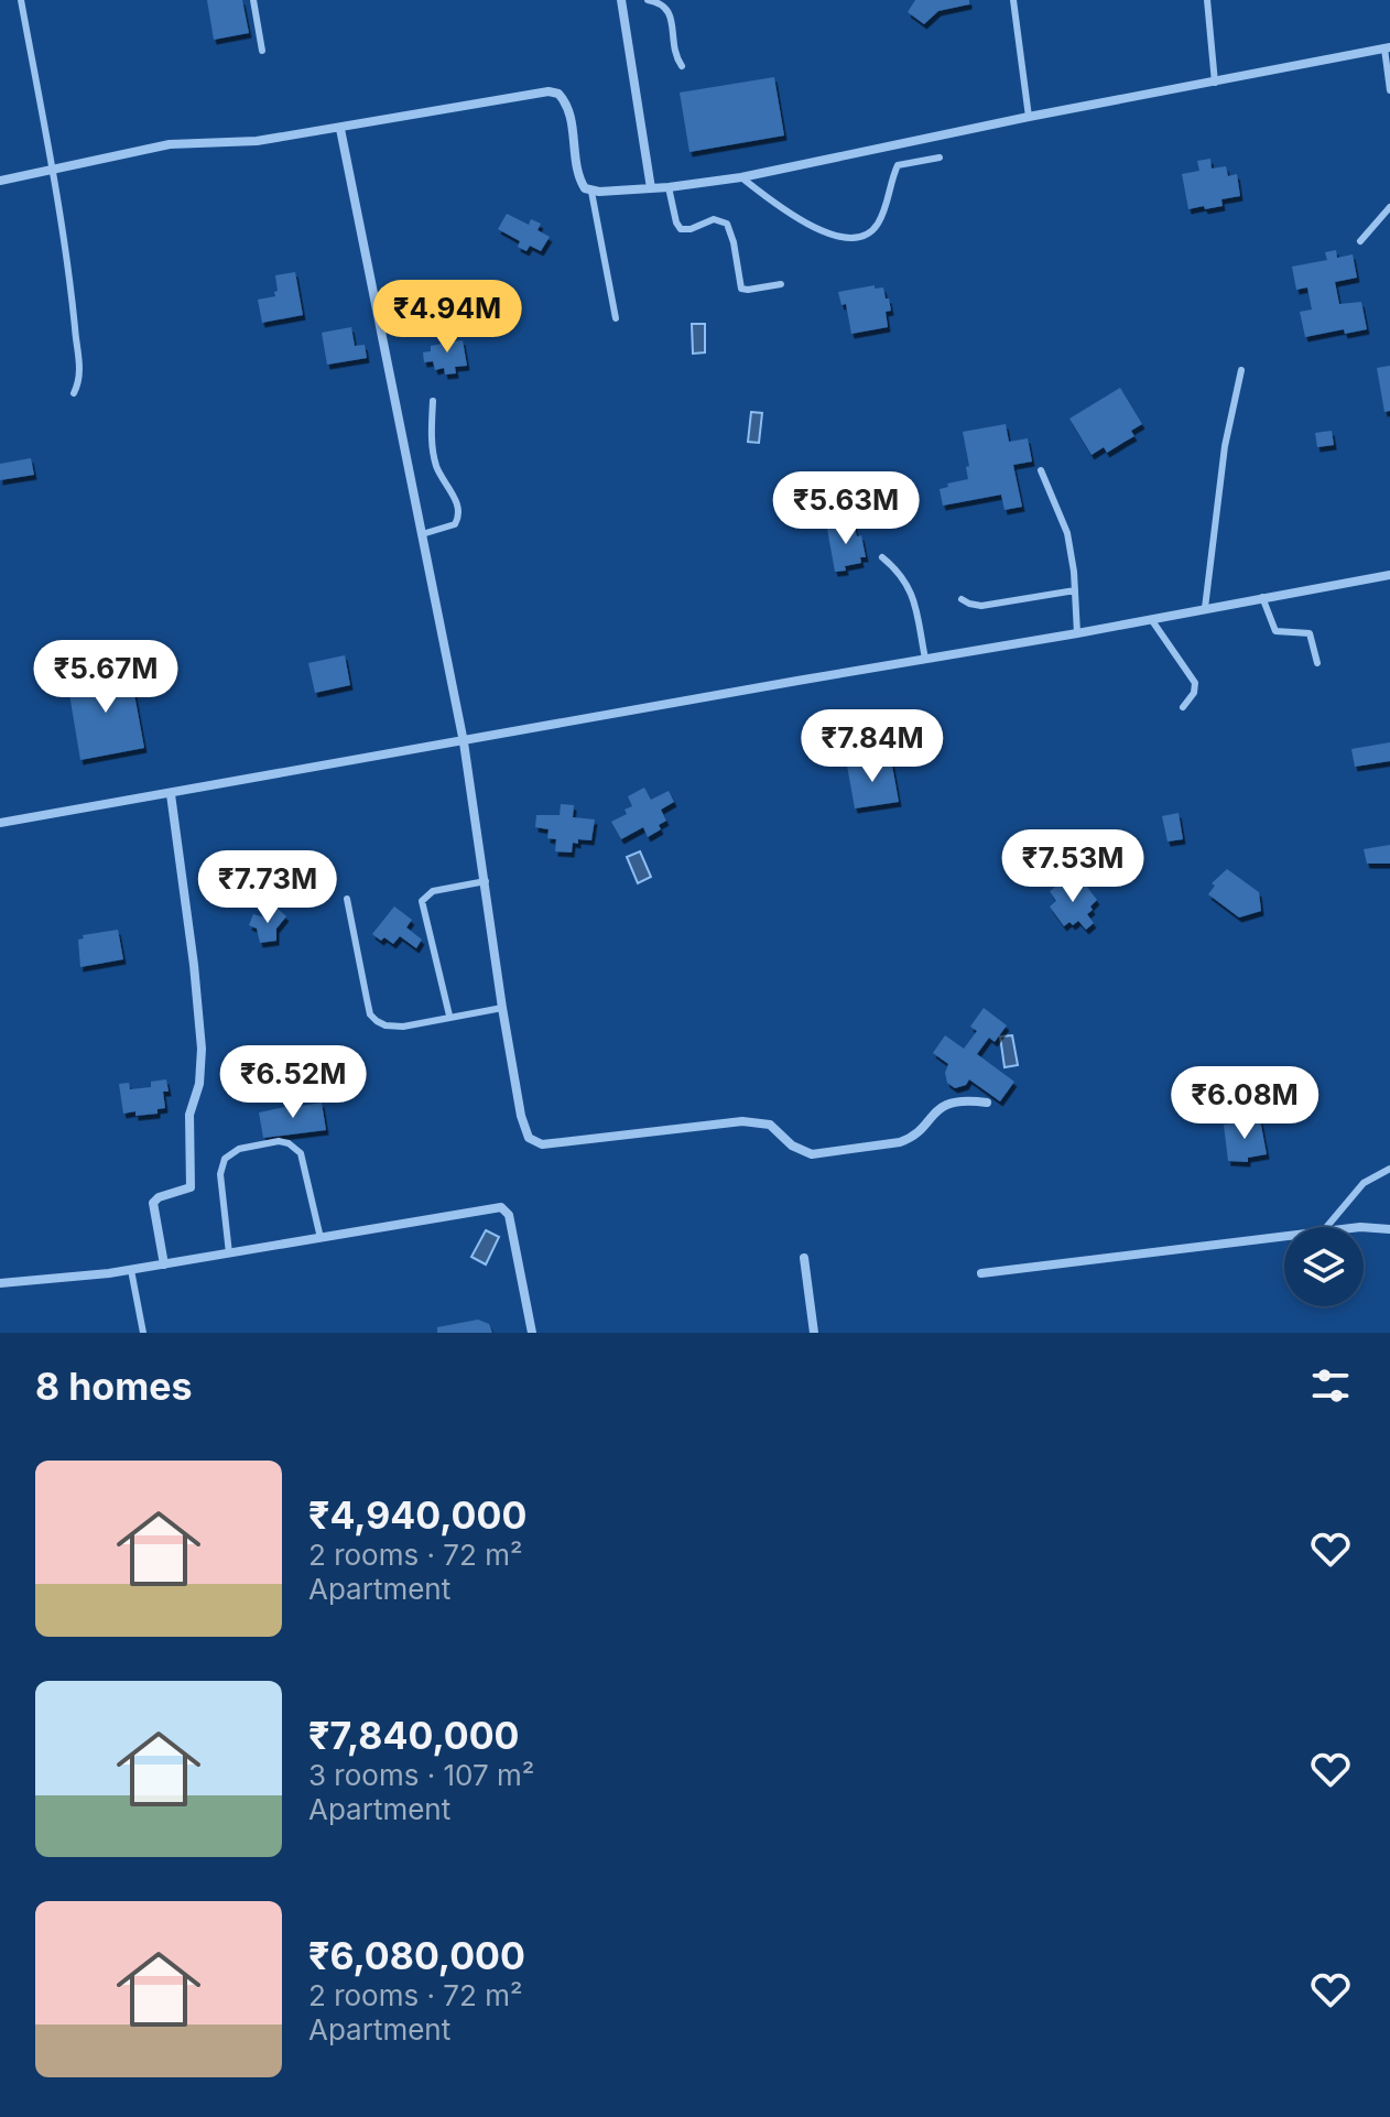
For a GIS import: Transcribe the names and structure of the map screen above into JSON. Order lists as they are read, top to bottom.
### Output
{
  "page": {
    "price": [
      "₹4.94M",
      "₹5.63M",
      "₹5.67M",
      "₹7.84M",
      "₹7.53M",
      "₹7.73M",
      "₹6.52M",
      "₹6.08M"
    ],
    "heading": "8 homes",
    "list": [
      {
        "name": "₹4,940,000",
        "note": "2 rooms · 72 m² · Apartment"
      },
      {
        "name": "₹7,840,000",
        "note": "3 rooms · 107 m² · Apartment"
      },
      {
        "name": "₹6,080,000",
        "note": "2 rooms · 72 m² · Apartment"
      }
    ]
  }
}
